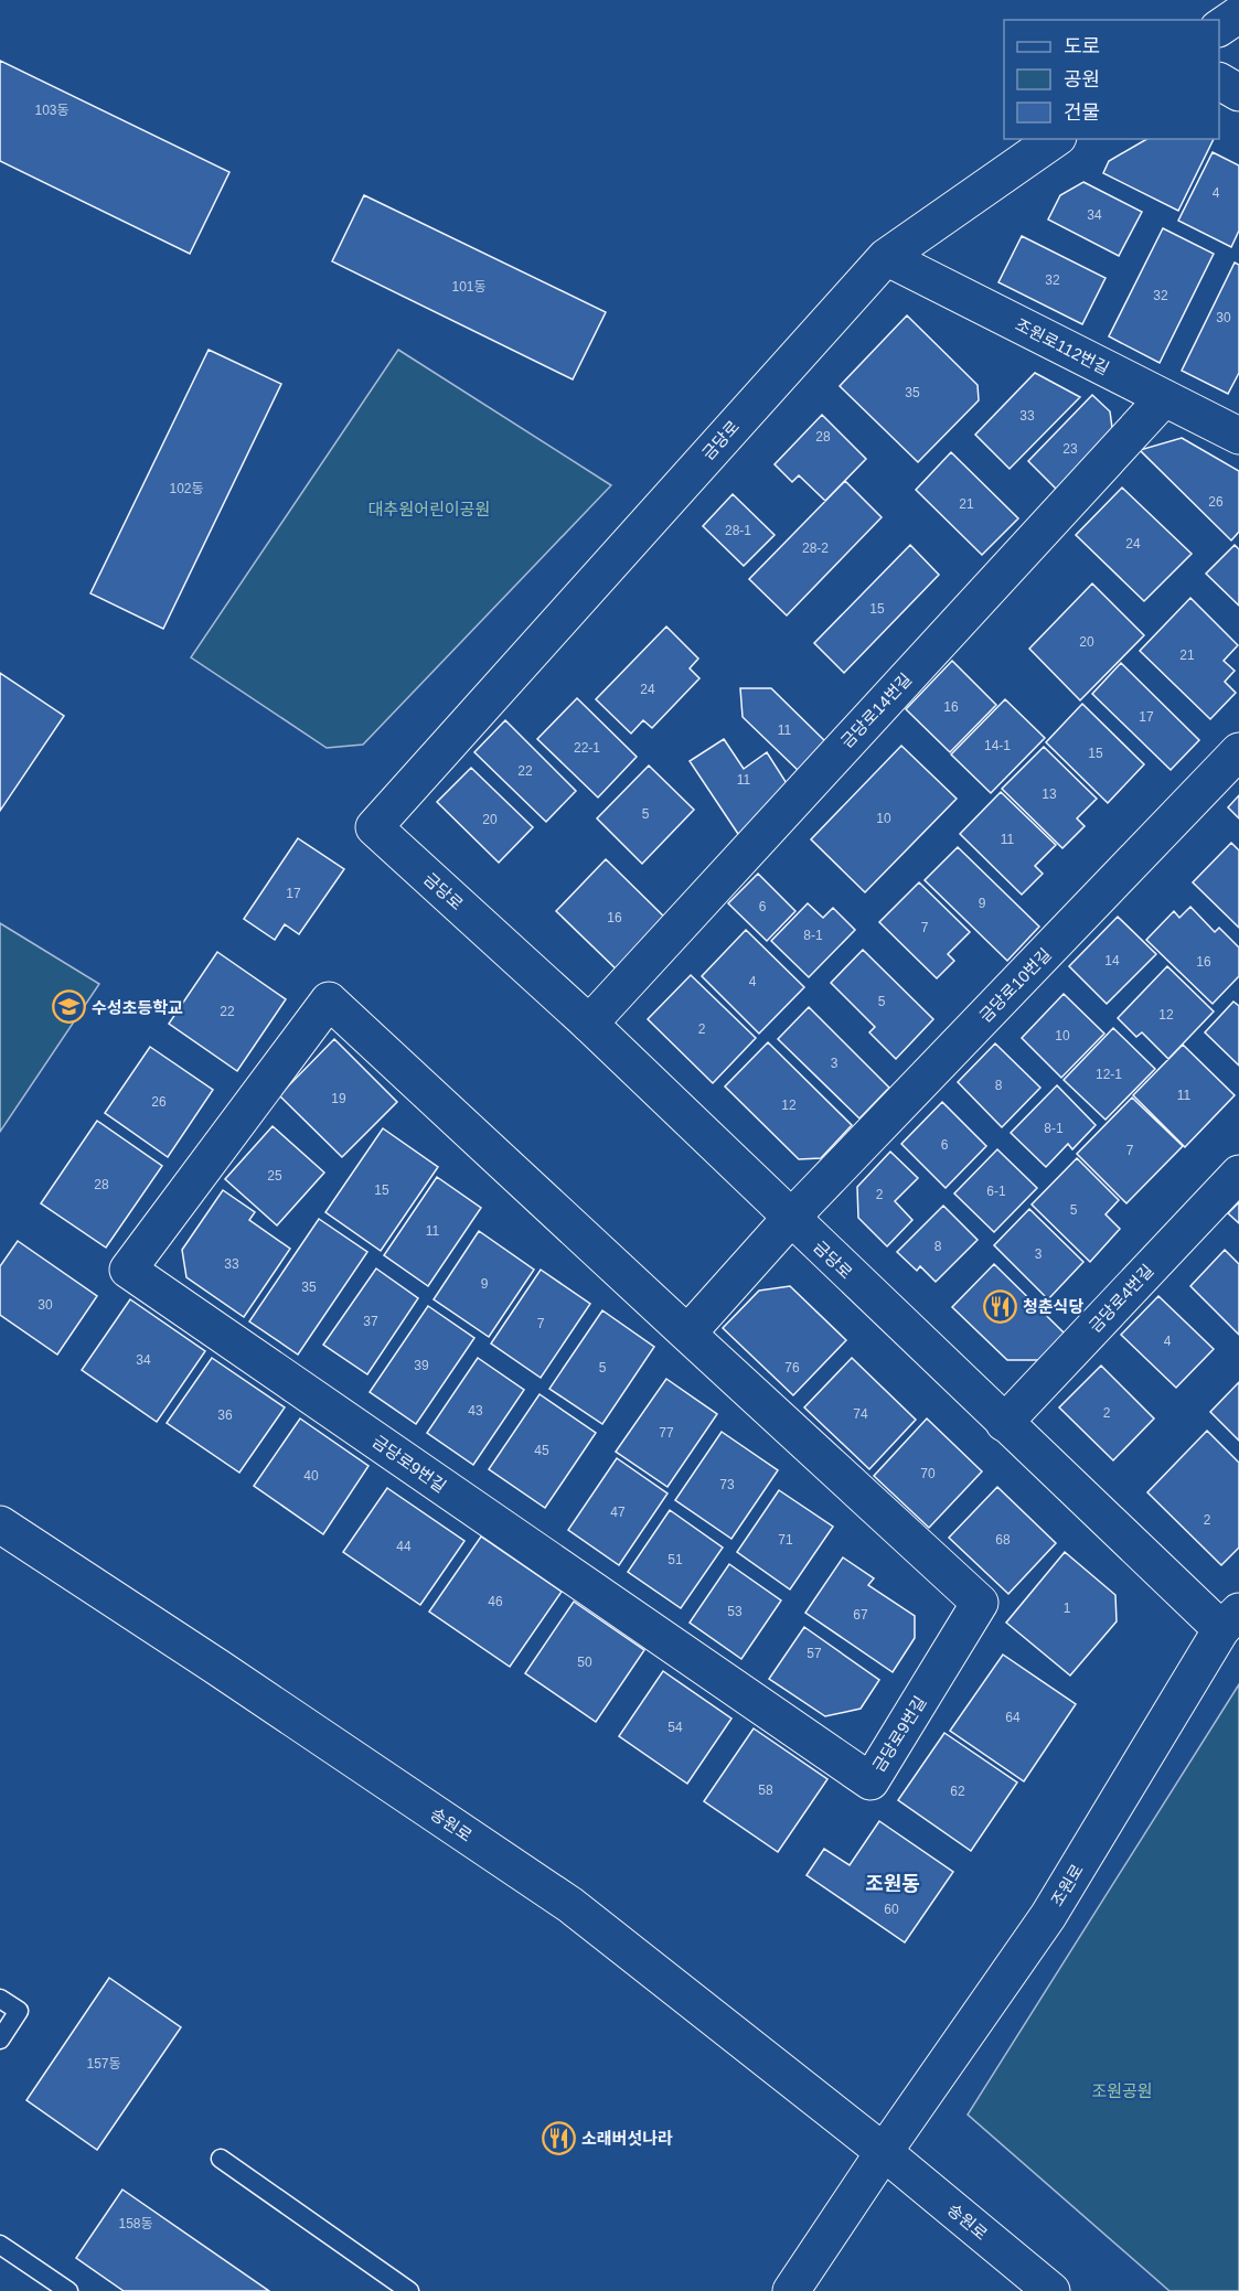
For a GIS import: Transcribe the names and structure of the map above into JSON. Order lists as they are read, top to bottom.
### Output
{
  "streets": {
    "street": [
      "조원로112번길",
      "금당로",
      "금당로14번길",
      "금당로10번길",
      "금당로4번길",
      "금당로9번길",
      "송원로",
      "조원로"
    ]
  },
  "crossings": [
    ["조원로112번길", "금당로"],
    ["조원로112번길", "금당로14번길"],
    ["금당로", "금당로14번길"],
    ["금당로", "금당로10번길"],
    ["금당로", "금당로4번길"],
    ["금당로", "조원로"],
    ["송원로", "조원로"]
  ],
  "districts": ["조원동"],
  "parks": ["대추원어린이공원", "조원공원"],
  "places": {
    "school or university": ["수성초등학교"],
    "restaurant": ["청춘식당", "소래버섯나라"]
  },
  "house_numbers": [
    "103동",
    "4",
    "34",
    "32",
    "101동",
    "32",
    "30",
    "35",
    "33",
    "28",
    "23",
    "102동",
    "26",
    "21",
    "28-1",
    "24",
    "28-2",
    "15",
    "20",
    "21",
    "24",
    "16",
    "17",
    "11",
    "14-1",
    "22-1",
    "15",
    "22",
    "11",
    "13",
    "5",
    "10",
    "20",
    "11",
    "17",
    "9",
    "6",
    "16",
    "7",
    "8-1",
    "14",
    "16",
    "4",
    "5",
    "22",
    "12",
    "2",
    "10",
    "3",
    "12-1",
    "8",
    "11",
    "19",
    "26",
    "12",
    "8-1",
    "6",
    "7",
    "25",
    "28",
    "15",
    "6-1",
    "2",
    "5",
    "11",
    "8",
    "3",
    "33",
    "9",
    "35",
    "30",
    "37",
    "7",
    "4",
    "34",
    "39",
    "5",
    "76",
    "43",
    "2",
    "74",
    "36",
    "77",
    "45",
    "70",
    "40",
    "73",
    "47",
    "2",
    "71",
    "68",
    "44",
    "51",
    "46",
    "1",
    "53",
    "67",
    "57",
    "50",
    "64",
    "54",
    "58",
    "62",
    "60",
    "157동",
    "158동"
  ],
  "legend": ["도로", "공원", "건물"]
}
